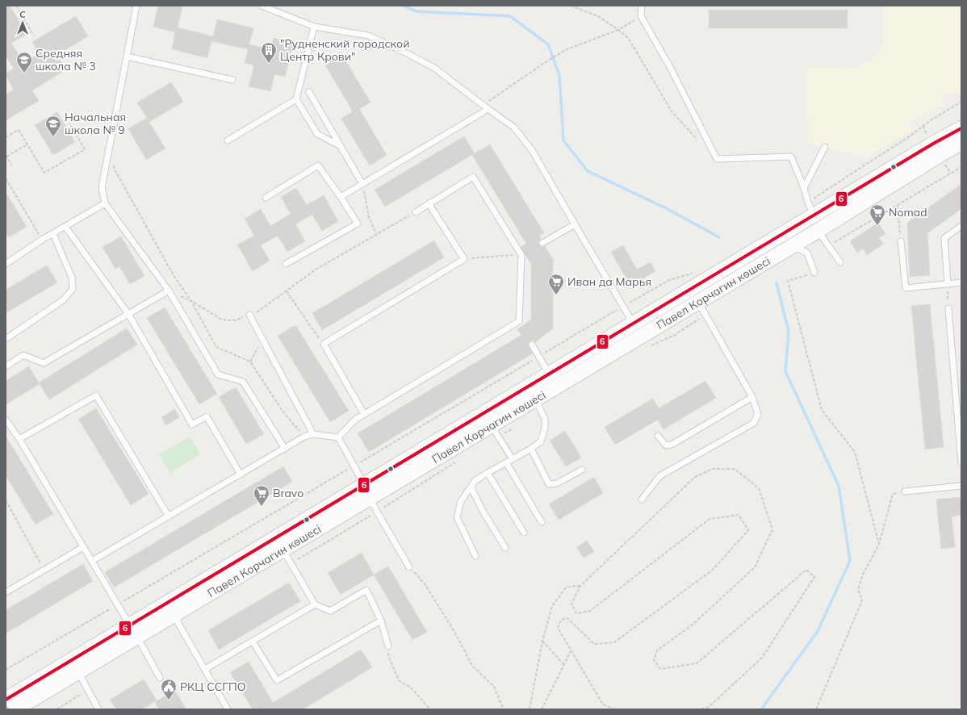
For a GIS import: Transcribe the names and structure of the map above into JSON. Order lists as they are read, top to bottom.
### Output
{
  "streets": {
    "street": ["Павел Корчагин көшесі"]
  },
  "places": {
    "building": ["\"Рудненский городской Центр Крови\""],
    "school or university": ["Средняя школа № 3", "Начальная школа № 9"],
    "supermarket": ["Nomad", "Иван да Марья", "Bravo"],
    "public building": ["РКЦ ССГПО"]
  },
  "lines": ["transit line 6"],
  "north": "top"
}
